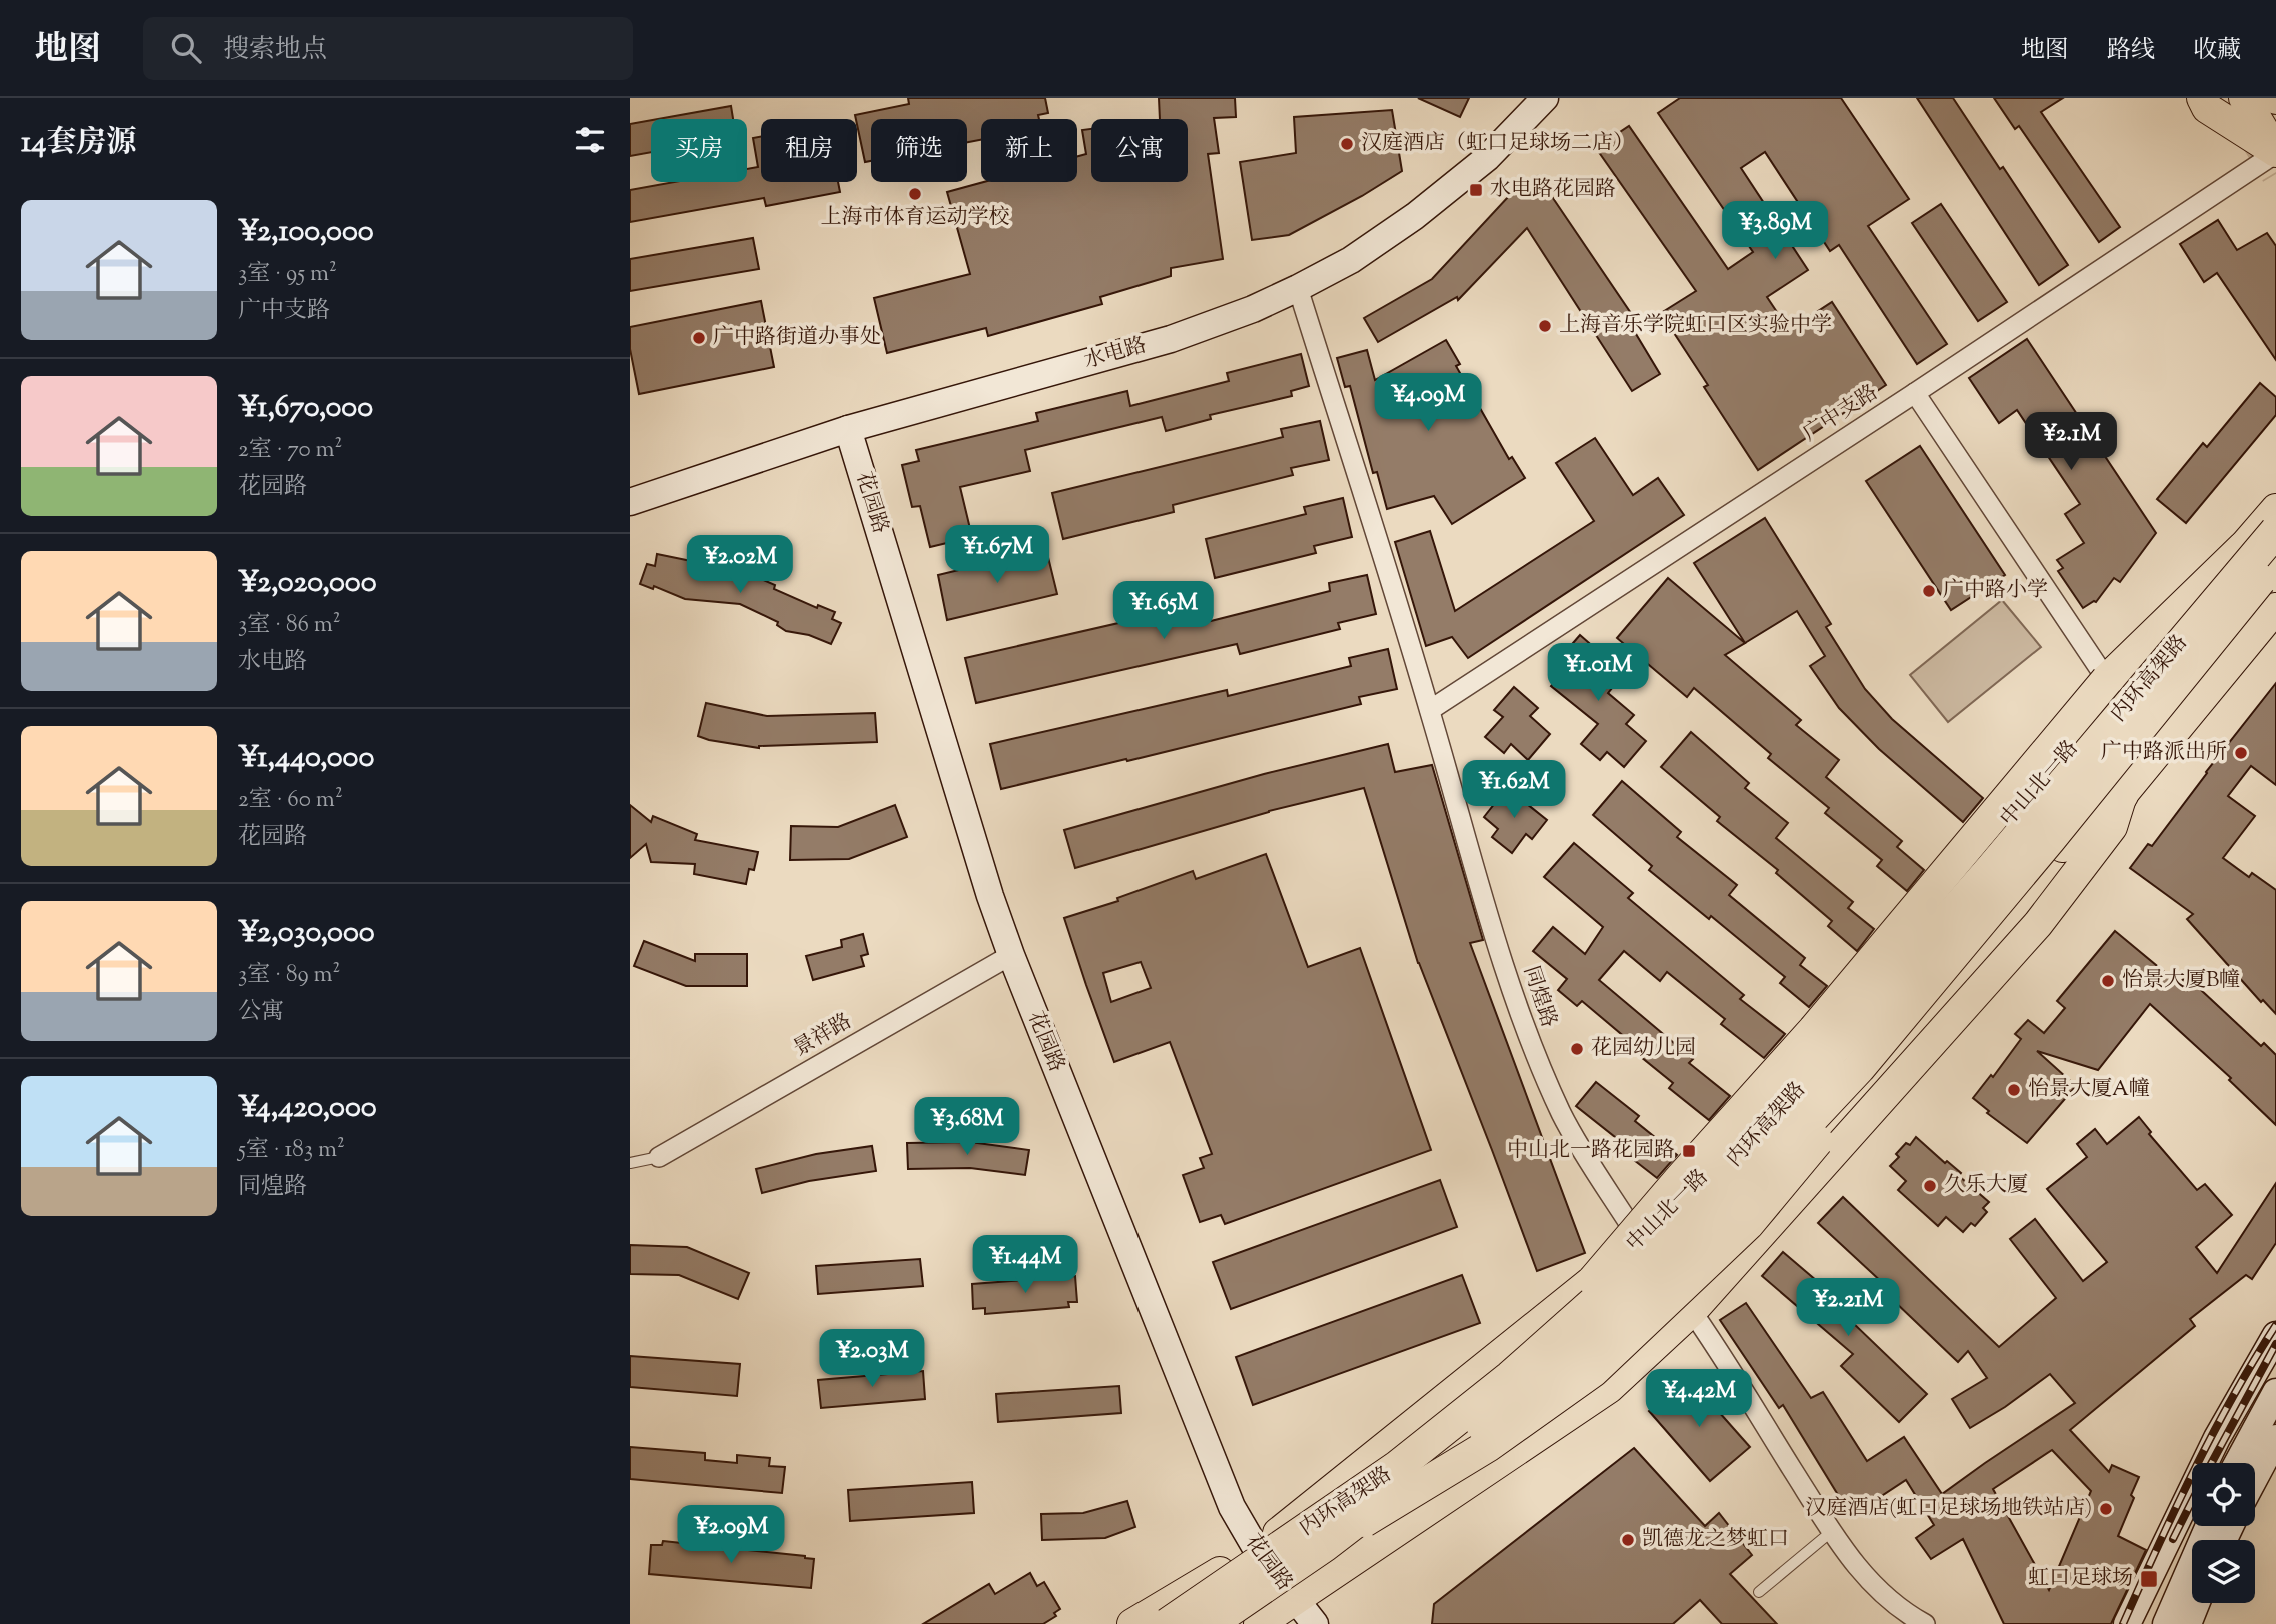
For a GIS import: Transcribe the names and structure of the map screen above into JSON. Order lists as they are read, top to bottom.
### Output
{
  "streets": {
    "highway": ["内环高架路"],
    "main road": ["水电路", "花园路", "中山北一路"],
    "street": ["广中支路", "同煌路", "景祥路"]
  },
  "crossings": [
    ["水电路", "花园路"],
    ["水电路", "同煌路"],
    ["广中支路", "同煌路"],
    ["花园路", "中山北一路"],
    ["花园路", "景祥路"],
    ["中山北一路", "同煌路"]
  ],
  "places": {
    "other": [
      "汉庭酒店（虹口足球场二店）",
      "上海市体育运动学校",
      "上海音乐学院虹口区实验中学",
      "广中路街道办事处",
      "广中路小学",
      "广中路派出所",
      "怡景大厦B幢",
      "花园幼儿园",
      "怡景大厦A幢",
      "久乐大厦",
      "汉庭酒店(虹口足球场地铁站店)",
      "凯德龙之梦虹口"
    ],
    "transit": ["水电路花园路", "中山北一路花园路", "虹口足球场"]
  },
  "page": {
    "header": "地图",
    "search": "搜索地点",
    "nav": ["地图", "路线", "收藏"],
    "heading": "14套房源",
    "chip": [
      "买房",
      "租房",
      "筛选",
      "新上",
      "公寓"
    ],
    "list": [
      {
        "name": "¥2,100,000",
        "note": "3室 · 95 m² · 广中支路"
      },
      {
        "name": "¥1,670,000",
        "note": "2室 · 70 m² · 花园路"
      },
      {
        "name": "¥2,020,000",
        "note": "3室 · 86 m² · 水电路"
      },
      {
        "name": "¥1,440,000",
        "note": "2室 · 60 m² · 花园路"
      },
      {
        "name": "¥2,030,000",
        "note": "3室 · 89 m² · 公寓"
      },
      {
        "name": "¥4,420,000",
        "note": "5室 · 183 m² · 同煌路"
      }
    ],
    "price": [
      "¥3.89M",
      "¥4.09M",
      "¥2.1M",
      "¥1.67M",
      "¥2.02M",
      "¥1.65M",
      "¥1.01M",
      "¥1.62M",
      "¥3.68M",
      "¥1.44M",
      "¥2.21M",
      "¥2.03M",
      "¥4.42M",
      "¥2.09M"
    ]
  }
}
